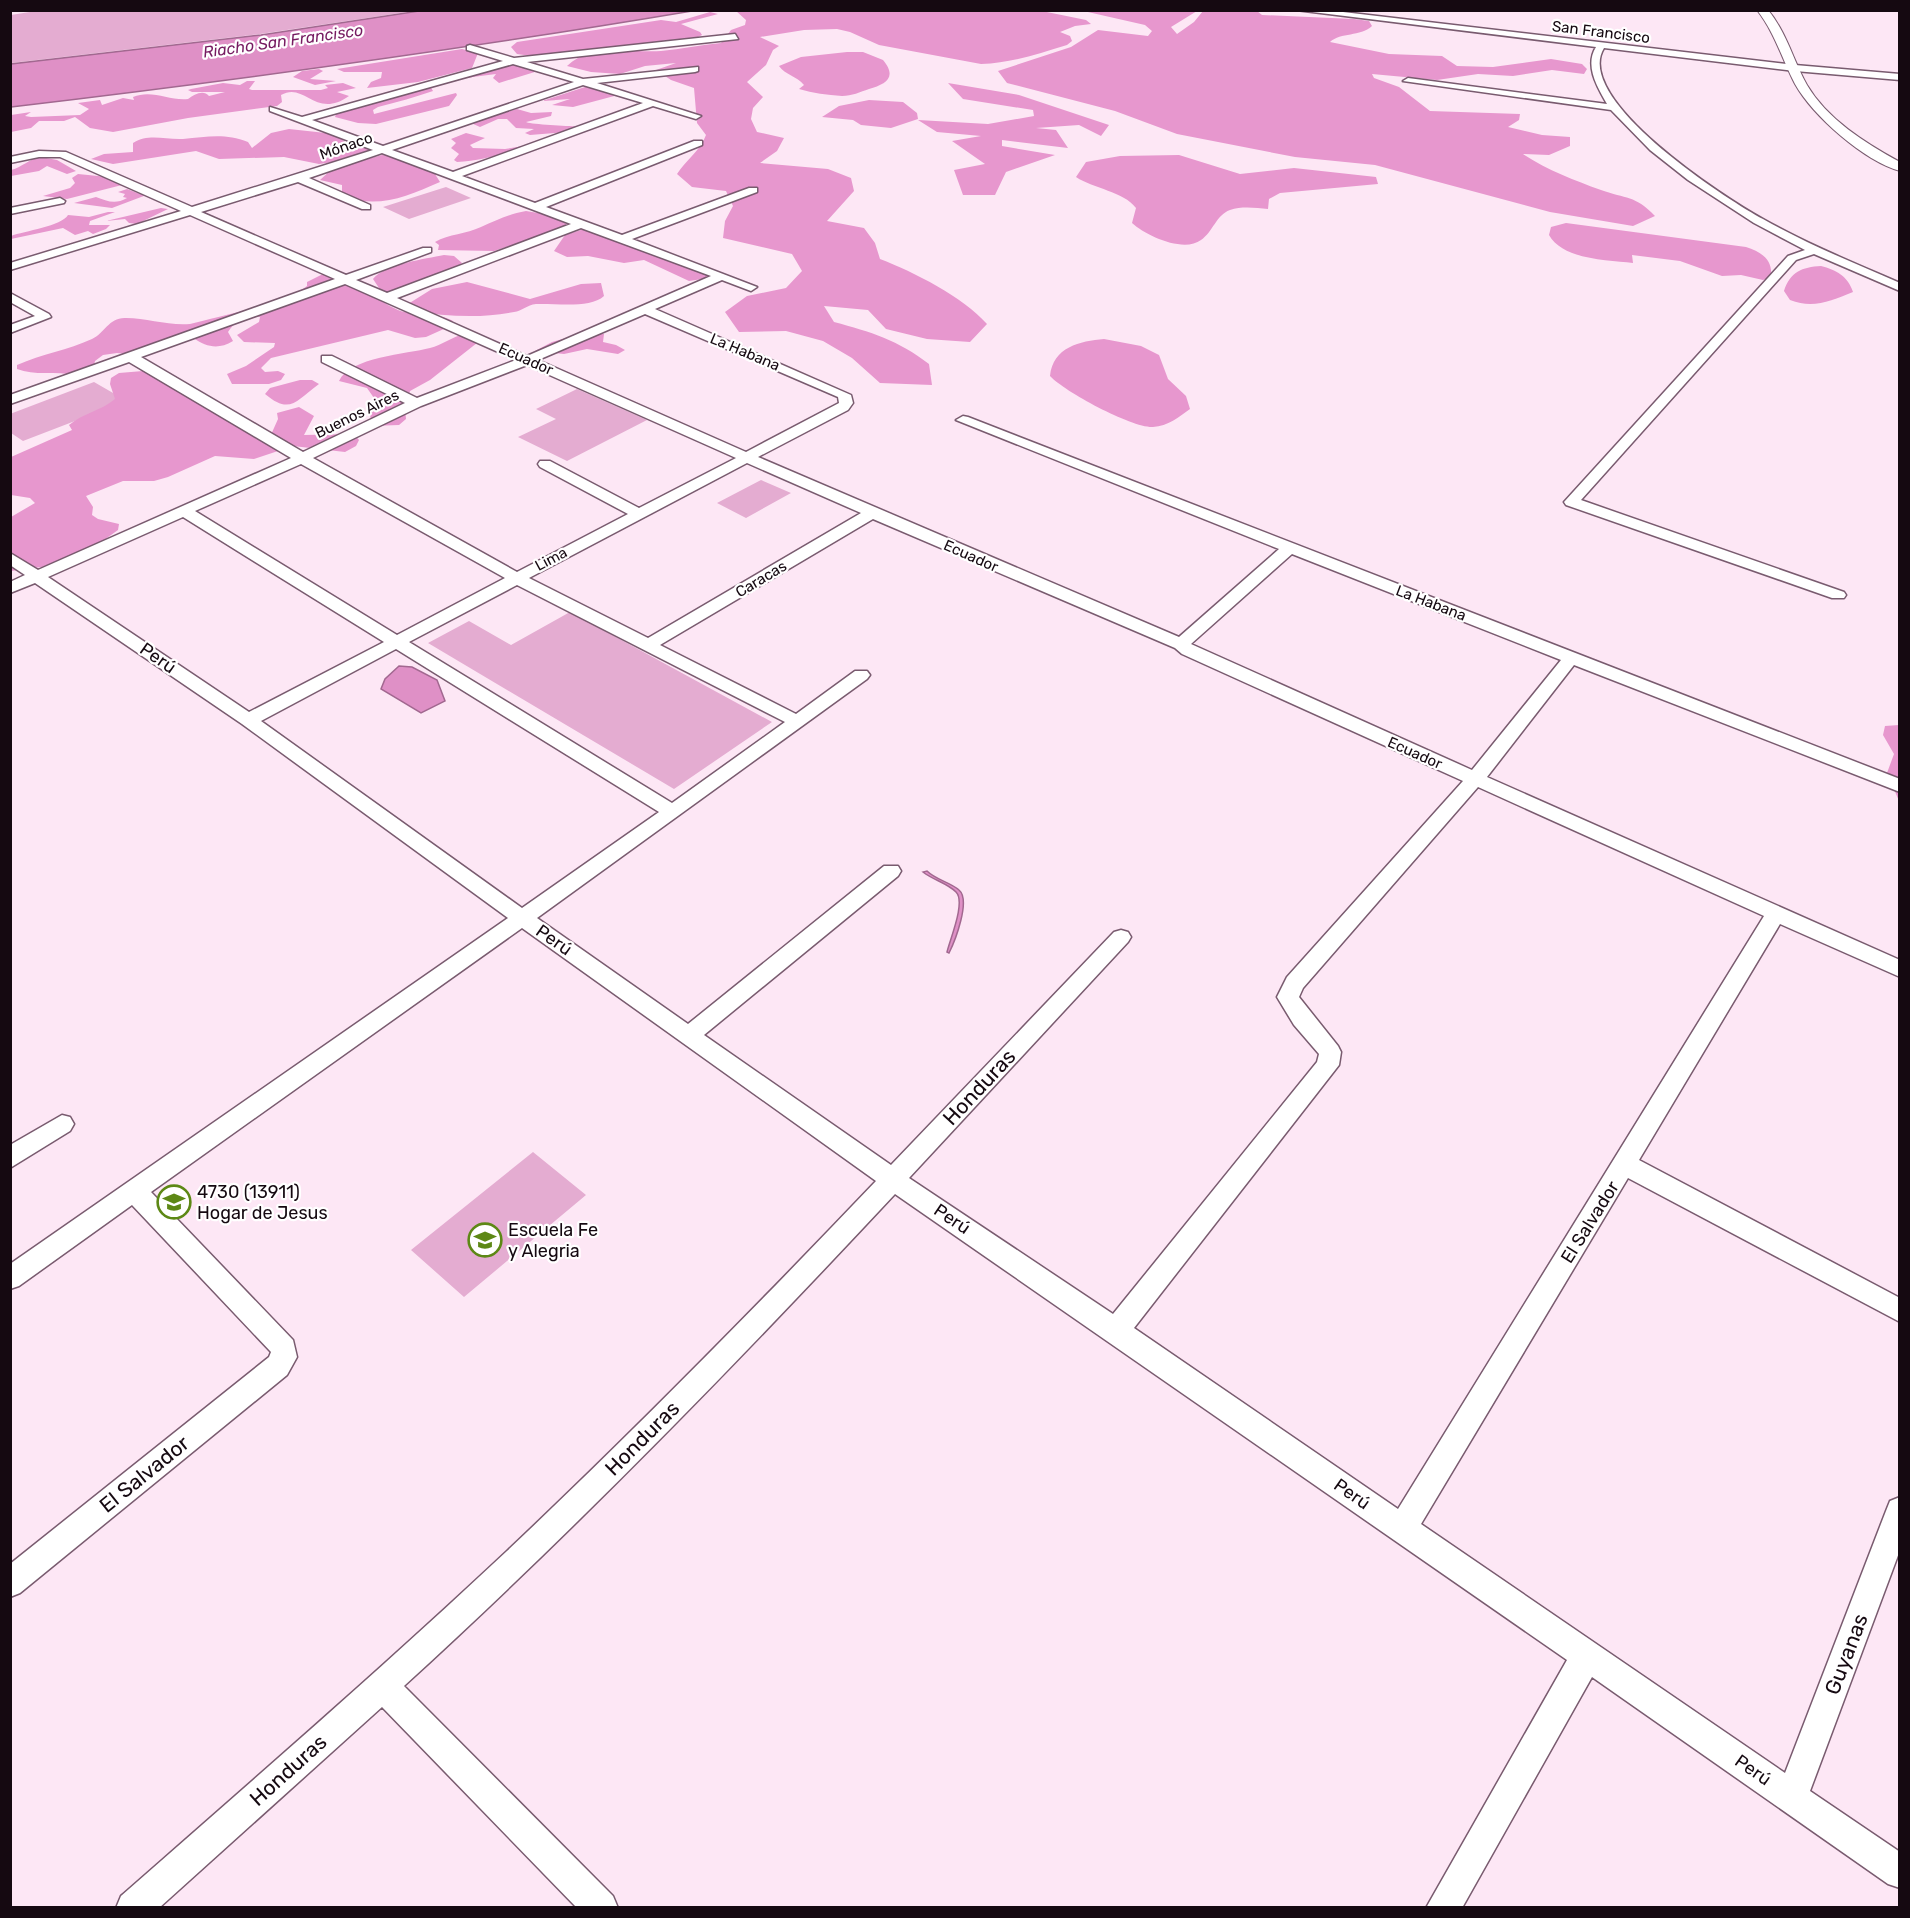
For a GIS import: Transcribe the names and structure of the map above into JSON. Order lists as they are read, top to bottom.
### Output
{
  "streets": {
    "street": [
      "San Francisco",
      "Mónaco",
      "La Habana",
      "Ecuador",
      "Buenos Aires",
      "Lima",
      "Caracas",
      "Perú",
      "Honduras",
      "El Salvador",
      "Guyanas"
    ]
  },
  "crossings": [
    ["Mónaco", "Ecuador"],
    ["La Habana", "Buenos Aires"],
    ["La Habana", "Lima"],
    ["Ecuador", "Buenos Aires"],
    ["Ecuador", "Lima"],
    ["Ecuador", "Caracas"],
    ["Ecuador", "El Salvador"],
    ["Buenos Aires", "Perú"],
    ["Lima", "Perú"],
    ["Perú", "Honduras"],
    ["Perú", "El Salvador"],
    ["Perú", "Guyanas"]
  ],
  "water": ["Riacho San Francisco"],
  "places": {
    "school or university": ["4730 (13911) Hogar de Jesus", "Escuela Fe y Alegria"]
  }
}
